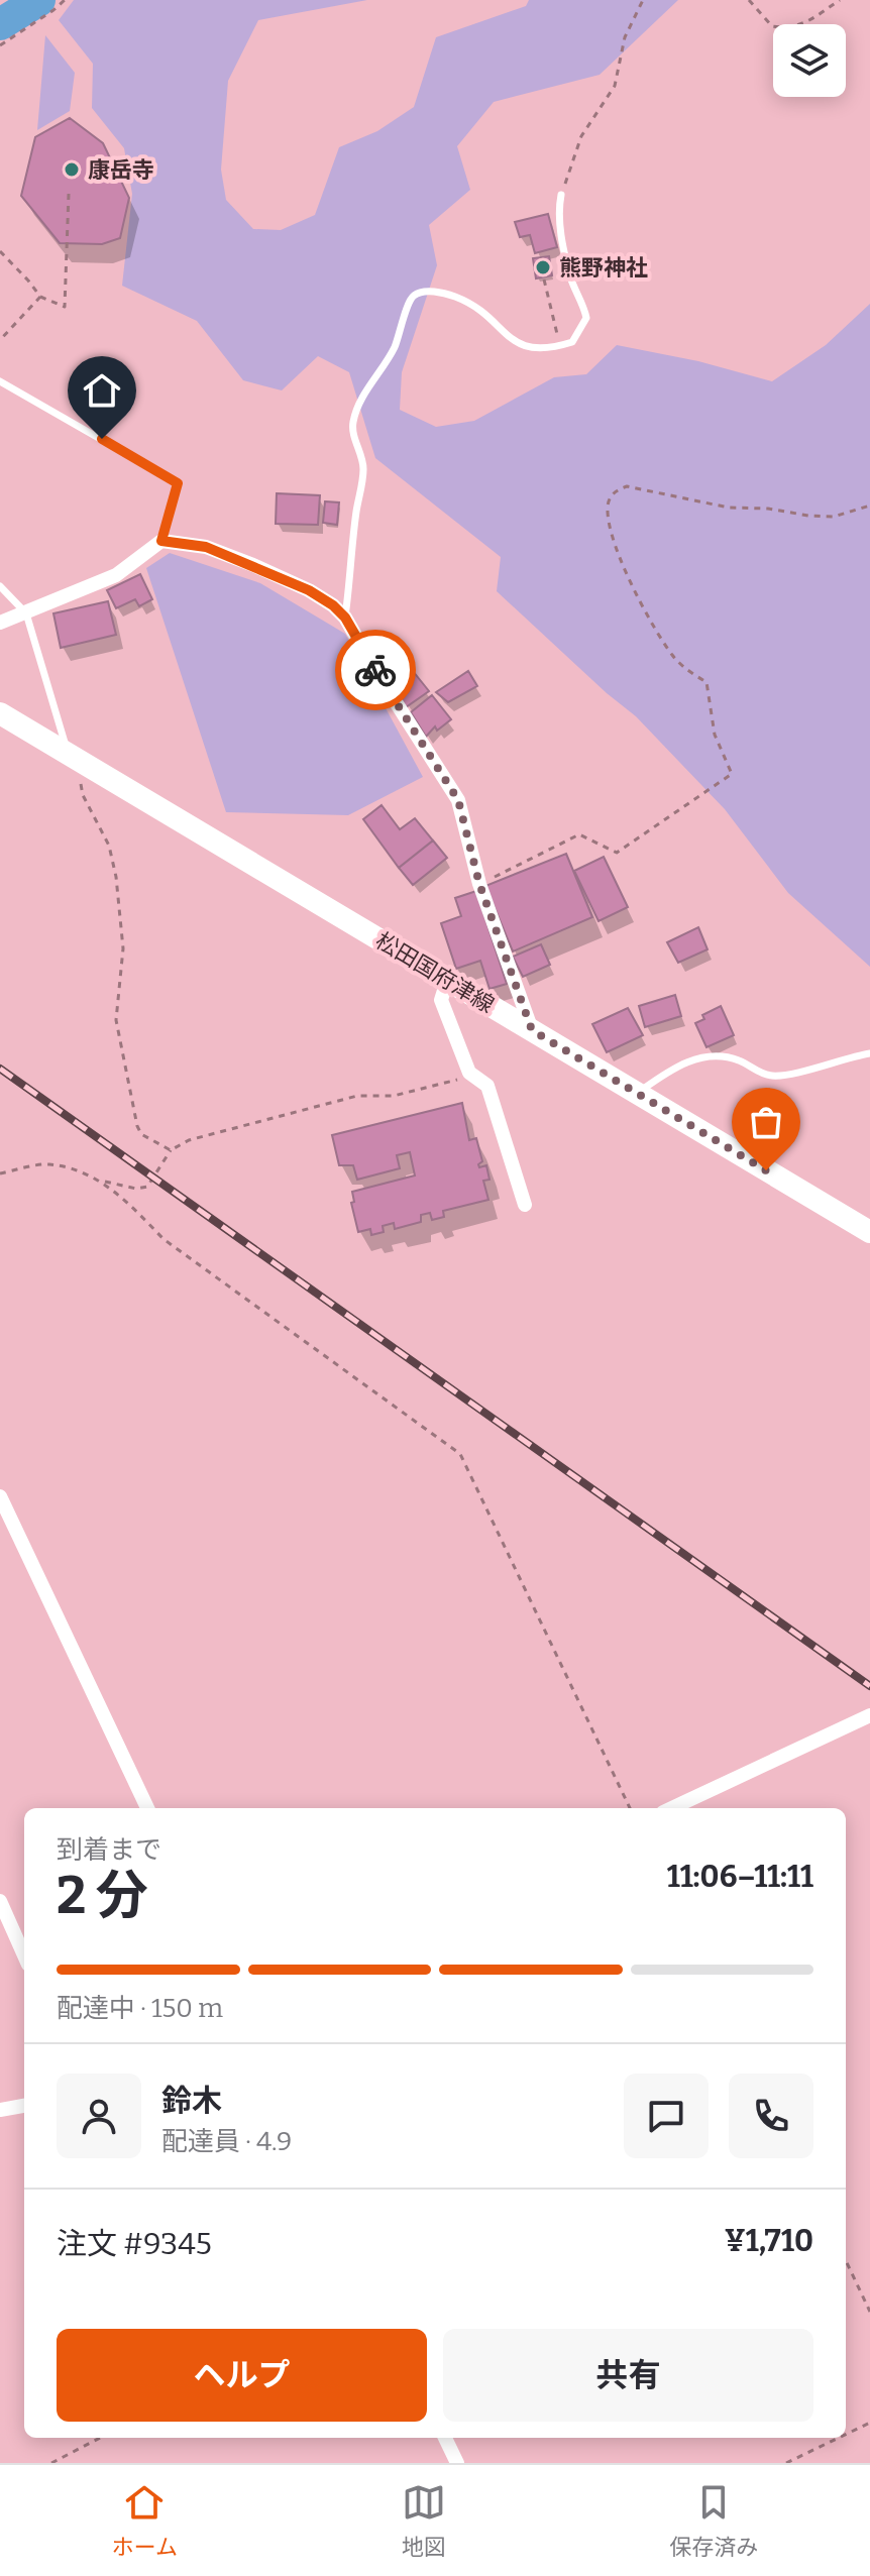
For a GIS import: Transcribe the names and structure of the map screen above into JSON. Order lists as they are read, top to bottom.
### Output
{
  "streets": {
    "main road": ["松田国府津線"]
  },
  "places": ["康岳寺", "熊野神社"],
  "page": {
    "heading": ["2 分", "到着まで", "11:06–11:11"],
    "panel": [
      "鈴木",
      "配達員 · 4.9",
      "注文 #9345",
      "¥1,710"
    ],
    "bar": "配達中 · 150 m",
    "buttons": ["ヘルプ", "共有"],
    "tabs": ["ホーム", "地図", "保存済み"]
  }
}
